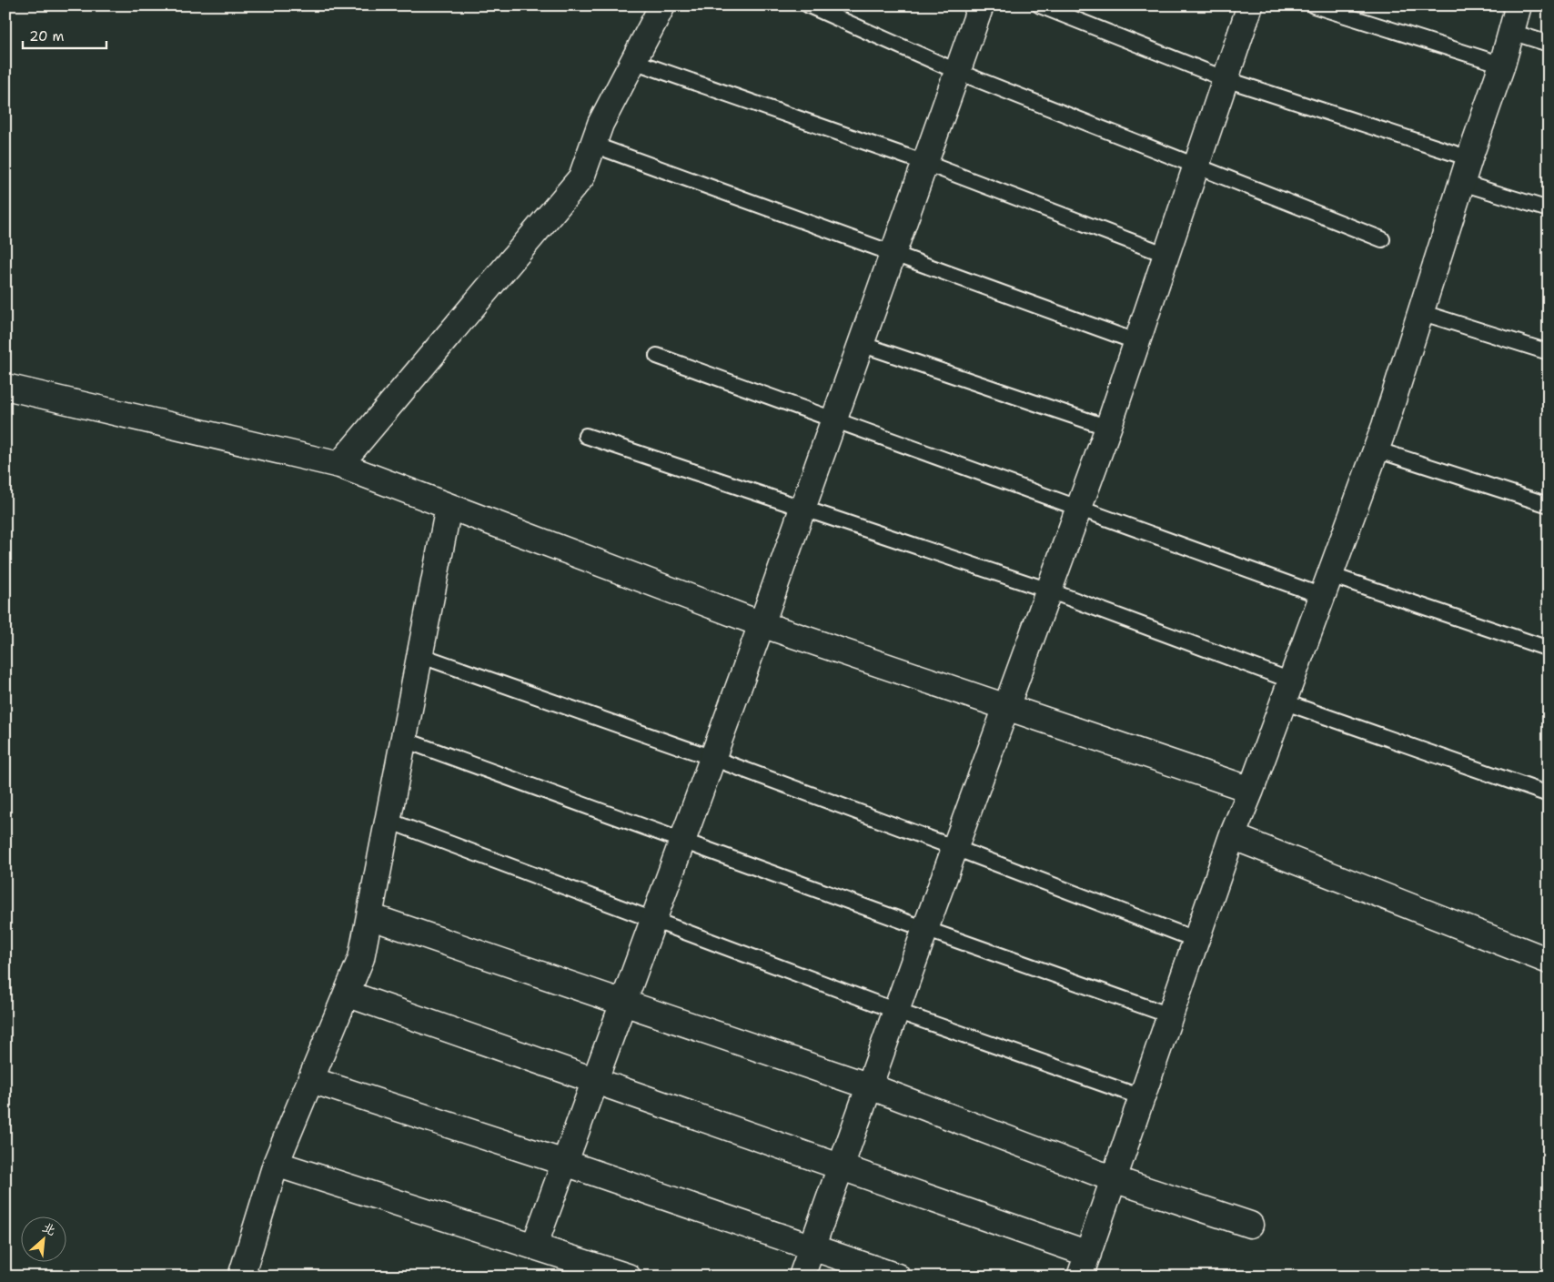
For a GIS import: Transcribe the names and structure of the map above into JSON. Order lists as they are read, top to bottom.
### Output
{
  "scale_bar": "20 m",
  "north": "top right"
}
